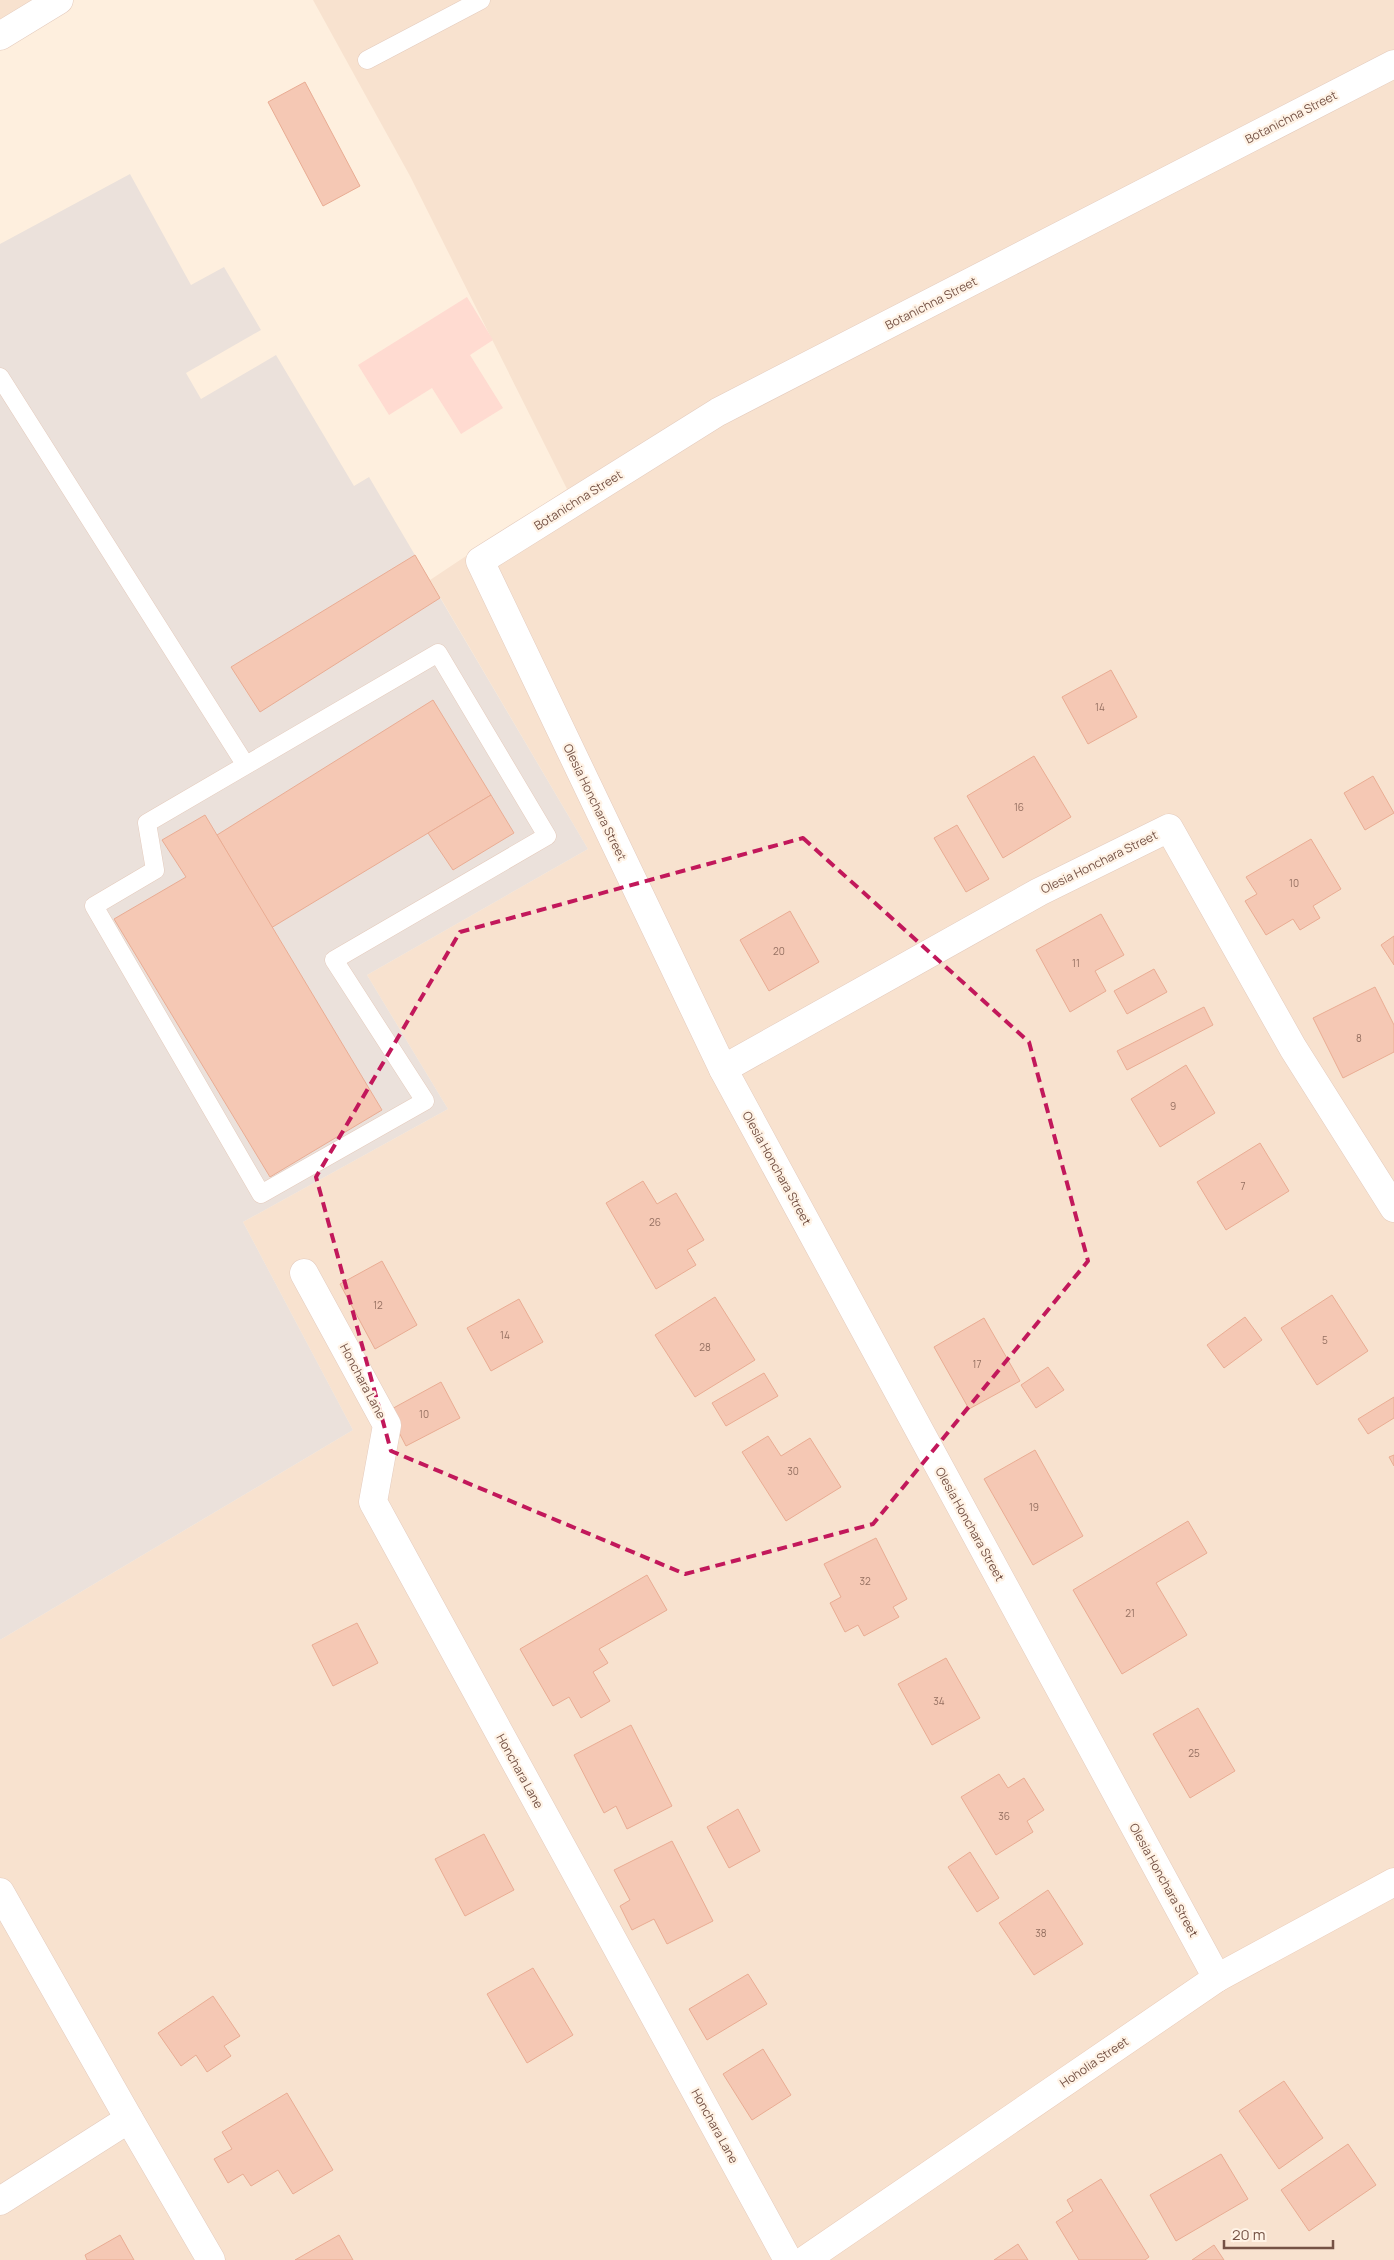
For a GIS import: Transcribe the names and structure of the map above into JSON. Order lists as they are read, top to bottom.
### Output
{
  "streets": {
    "street": [
      "Botanichna Street",
      "Olesia Honchara Street",
      "Honchara Lane",
      "Hoholia Street"
    ]
  },
  "crossings": [
    ["Botanichna Street", "Olesia Honchara Street"],
    ["Olesia Honchara Street", "Hoholia Street"]
  ],
  "house_numbers": [
    "14",
    "16",
    "10",
    "20",
    "11",
    "8",
    "9",
    "7",
    "26",
    "12",
    "14",
    "5",
    "28",
    "17",
    "10",
    "30",
    "19",
    "32",
    "21",
    "34",
    "25",
    "36",
    "38"
  ],
  "scale_bar": "20 m"
}
